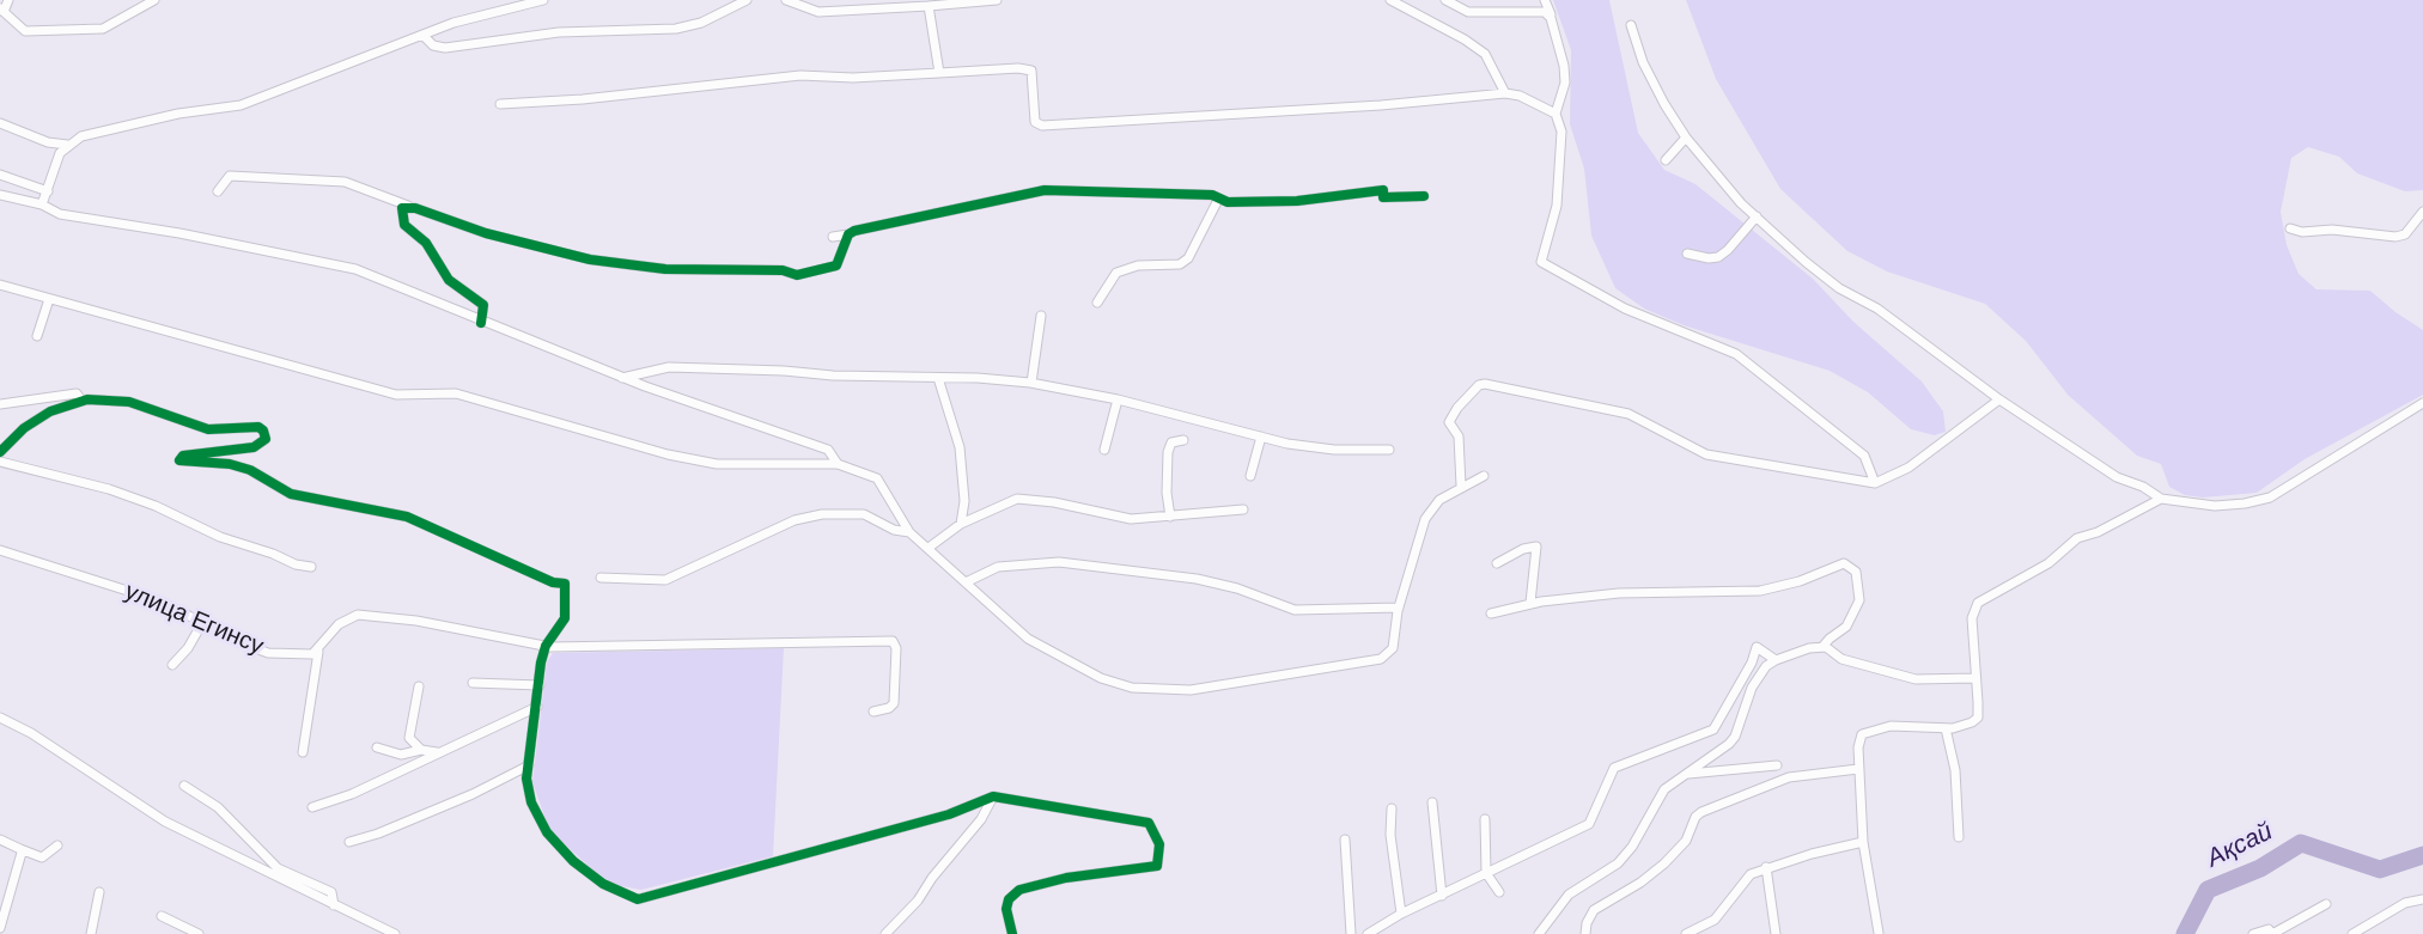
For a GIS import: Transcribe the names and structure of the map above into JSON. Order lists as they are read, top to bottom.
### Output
{
  "streets": {
    "street": ["улица Егинсу"]
  },
  "water": ["Ақсай"]
}
